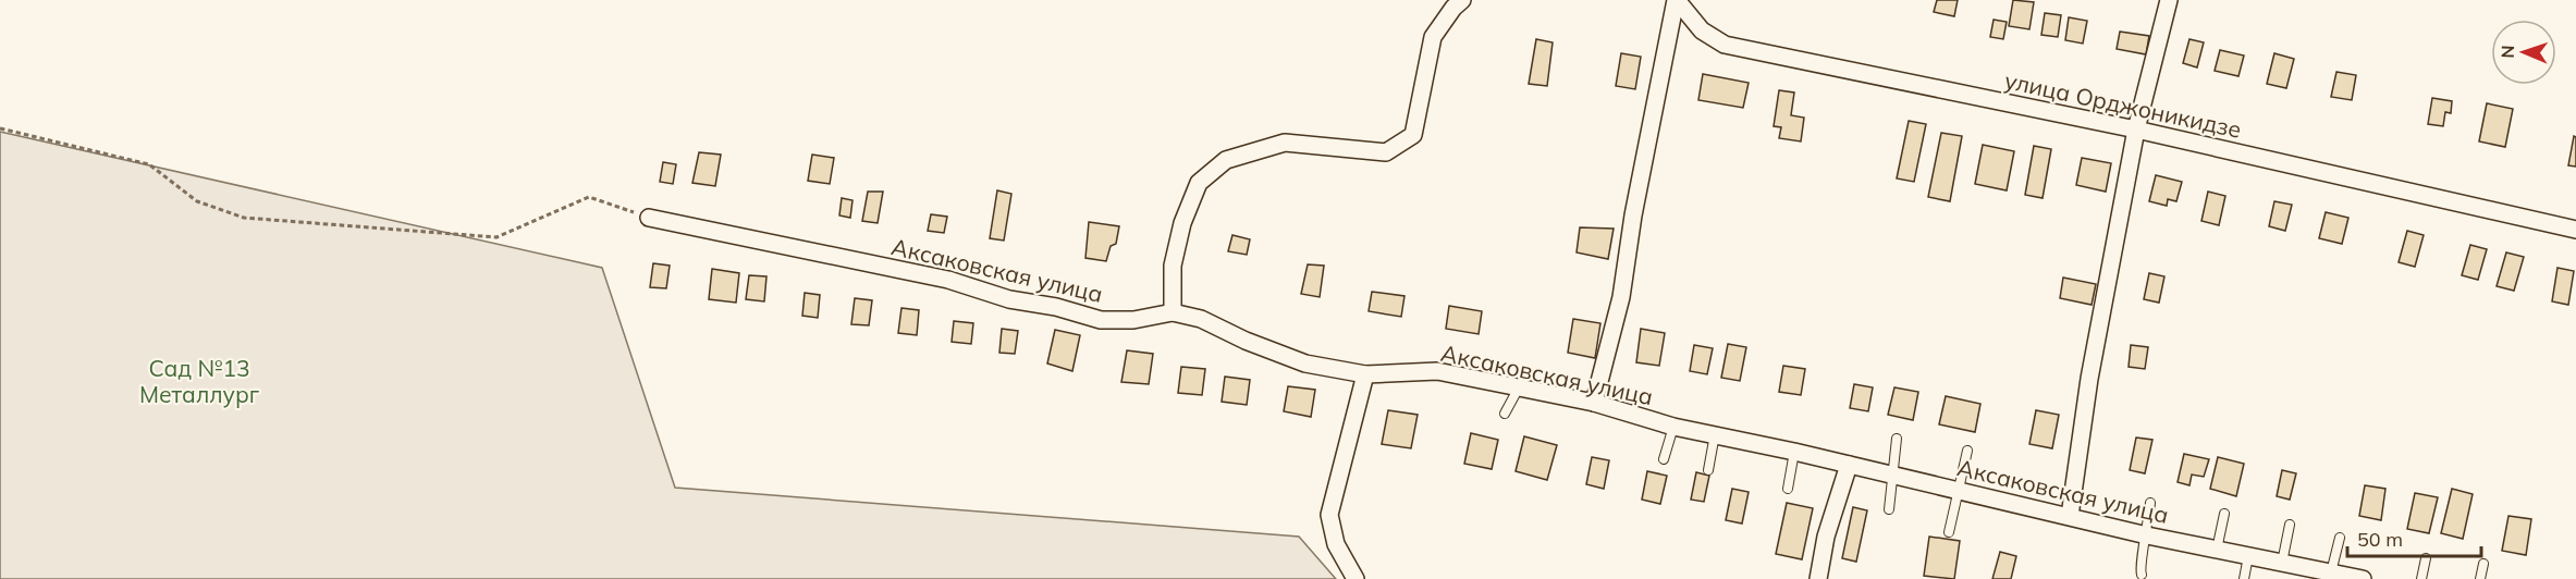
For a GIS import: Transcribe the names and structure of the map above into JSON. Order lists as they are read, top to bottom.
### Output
{
  "streets": {
    "street": ["улица Орджоникидзе", "Аксаковская улица"]
  },
  "parks": ["Сад №13 Металлург"],
  "scale_bar": "50 m",
  "north": "left"
}
